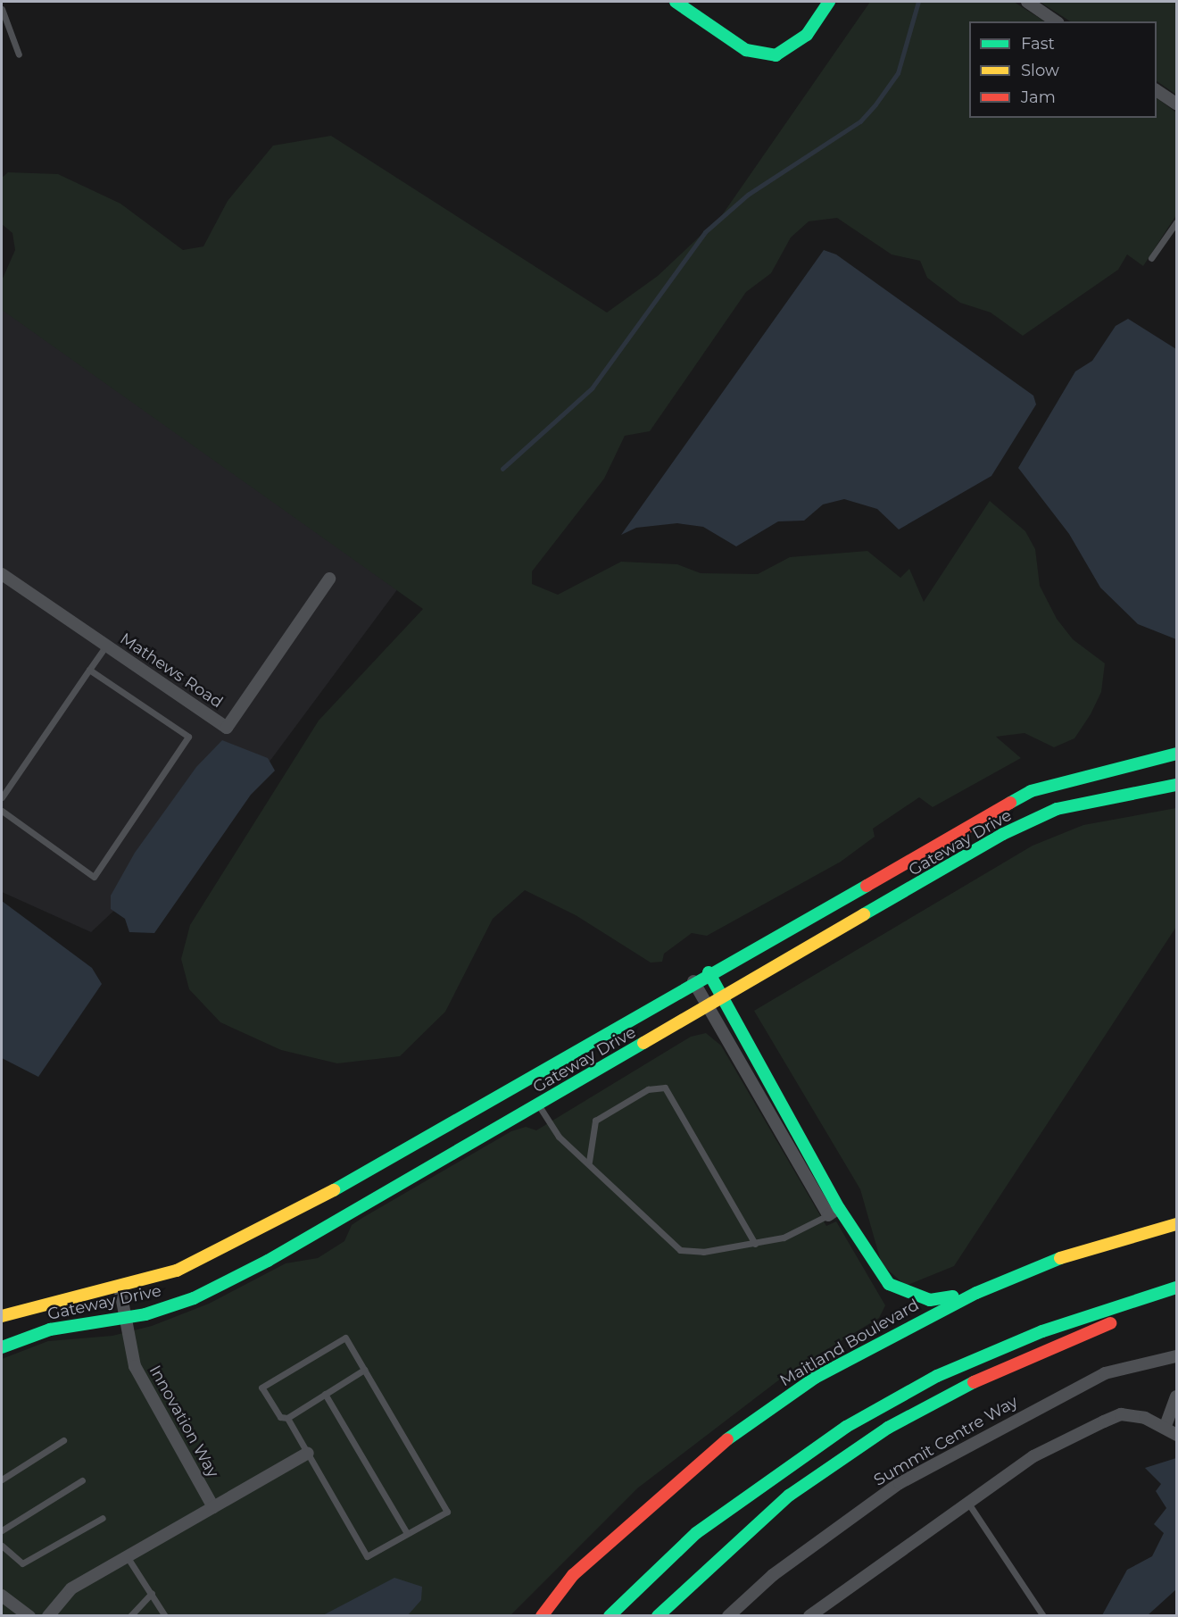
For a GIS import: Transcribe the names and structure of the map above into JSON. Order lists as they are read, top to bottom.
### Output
{
  "streets": {
    "main road": ["Gateway Drive", "Maitland Boulevard"],
    "street": ["Mathews Road", "Innovation Way", "Summit Centre Way"]
  },
  "crossings": [
    ["Gateway Drive", "Innovation Way"]
  ],
  "legend": ["Fast", "Slow", "Jam"]
}
